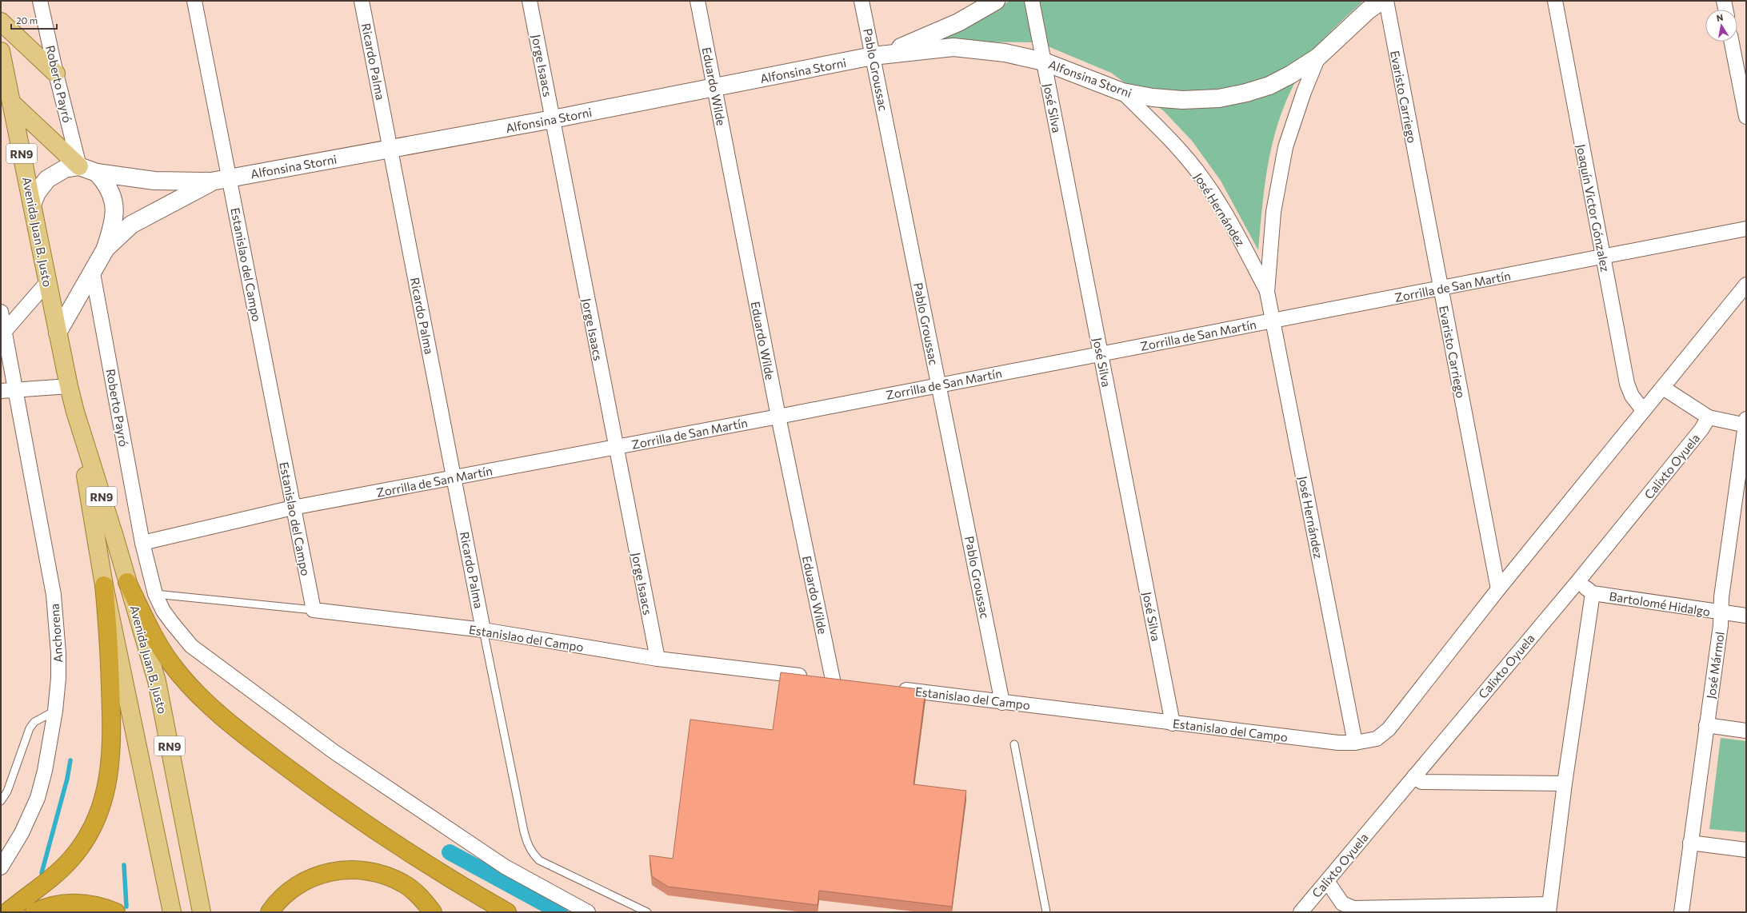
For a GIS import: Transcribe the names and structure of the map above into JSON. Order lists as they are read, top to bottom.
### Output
{
  "streets": {
    "main road": ["RN9", "Avenida Juan B. Justo"],
    "street": [
      "Ricardo Palma",
      "Jorge Isaacs",
      "Pablo Groussac",
      "Alfonsina Storni",
      "Roberto Payró",
      "Eduardo Wilde",
      "Evaristo Carriego",
      "José Silva",
      "Joaquín Victor Gónzalez",
      "José Hernández",
      "Estanislao del Campo",
      "Zorrilla de San Martín",
      "Calixto Oyuela",
      "Bartolomé Hidalgo",
      "Anchorena",
      "José Mármol"
    ]
  },
  "crossings": [
    ["Ricardo Palma", "Alfonsina Storni"],
    ["Ricardo Palma", "Estanislao del Campo"],
    ["Ricardo Palma", "Zorrilla de San Martín"],
    ["Jorge Isaacs", "Alfonsina Storni"],
    ["Jorge Isaacs", "Estanislao del Campo"],
    ["Jorge Isaacs", "Zorrilla de San Martín"],
    ["Pablo Groussac", "Alfonsina Storni"],
    ["Pablo Groussac", "Estanislao del Campo"],
    ["Pablo Groussac", "Zorrilla de San Martín"],
    ["Alfonsina Storni", "Roberto Payró"],
    ["Alfonsina Storni", "Eduardo Wilde"],
    ["Alfonsina Storni", "José Silva"],
    ["Alfonsina Storni", "José Hernández"],
    ["Alfonsina Storni", "Avenida Juan B. Justo"],
    ["Alfonsina Storni", "Estanislao del Campo"],
    ["Roberto Payró", "Zorrilla de San Martín"],
    ["Eduardo Wilde", "Estanislao del Campo"],
    ["Eduardo Wilde", "Zorrilla de San Martín"],
    ["Evaristo Carriego", "Zorrilla de San Martín"],
    ["José Silva", "Estanislao del Campo"],
    ["José Silva", "Zorrilla de San Martín"],
    ["Joaquín Victor Gónzalez", "Zorrilla de San Martín"],
    ["José Hernández", "Estanislao del Campo"],
    ["José Hernández", "Zorrilla de San Martín"],
    ["Estanislao del Campo", "Zorrilla de San Martín"],
    ["Calixto Oyuela", "Bartolomé Hidalgo"],
    ["Bartolomé Hidalgo", "José Mármol"]
  ],
  "scale_bar": "20 m",
  "north": "top"
}
